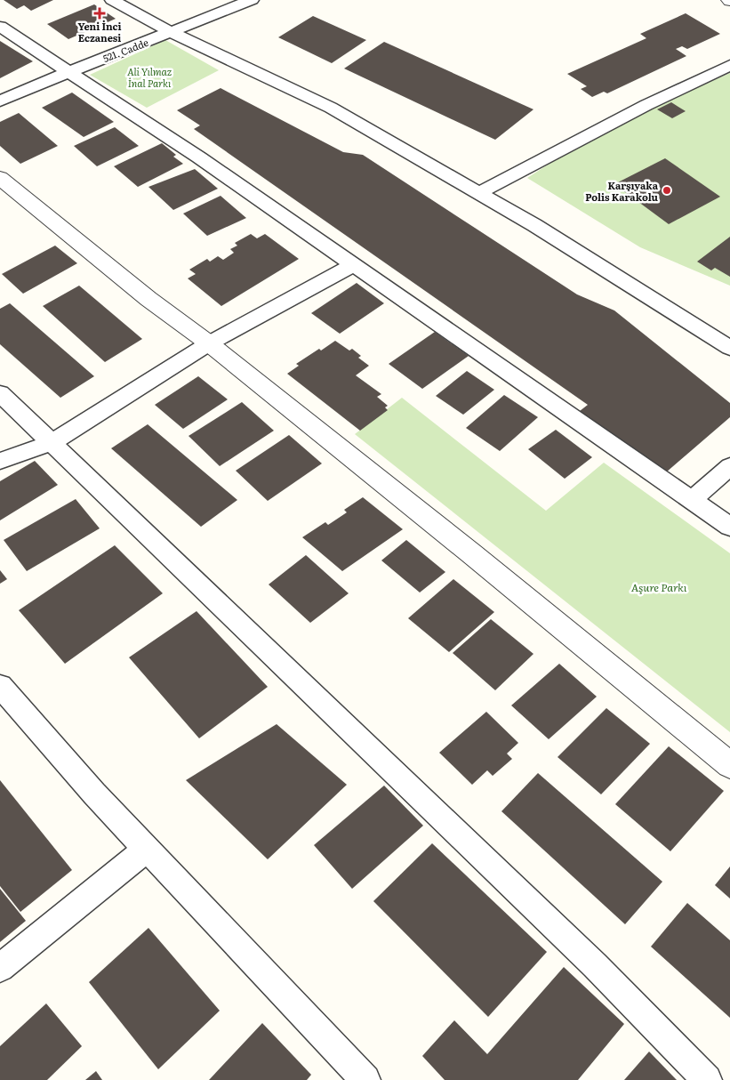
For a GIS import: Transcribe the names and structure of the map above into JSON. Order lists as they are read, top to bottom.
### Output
{
  "streets": {
    "street": ["521. Cadde"]
  },
  "parks": ["Ali Yılmaz İnal Parkı", "Aşure Parkı"],
  "places": {
    "health": ["Yeni İnci Eczanesi"],
    "other": ["Karşıyaka Polis Karakolu"]
  }
}
